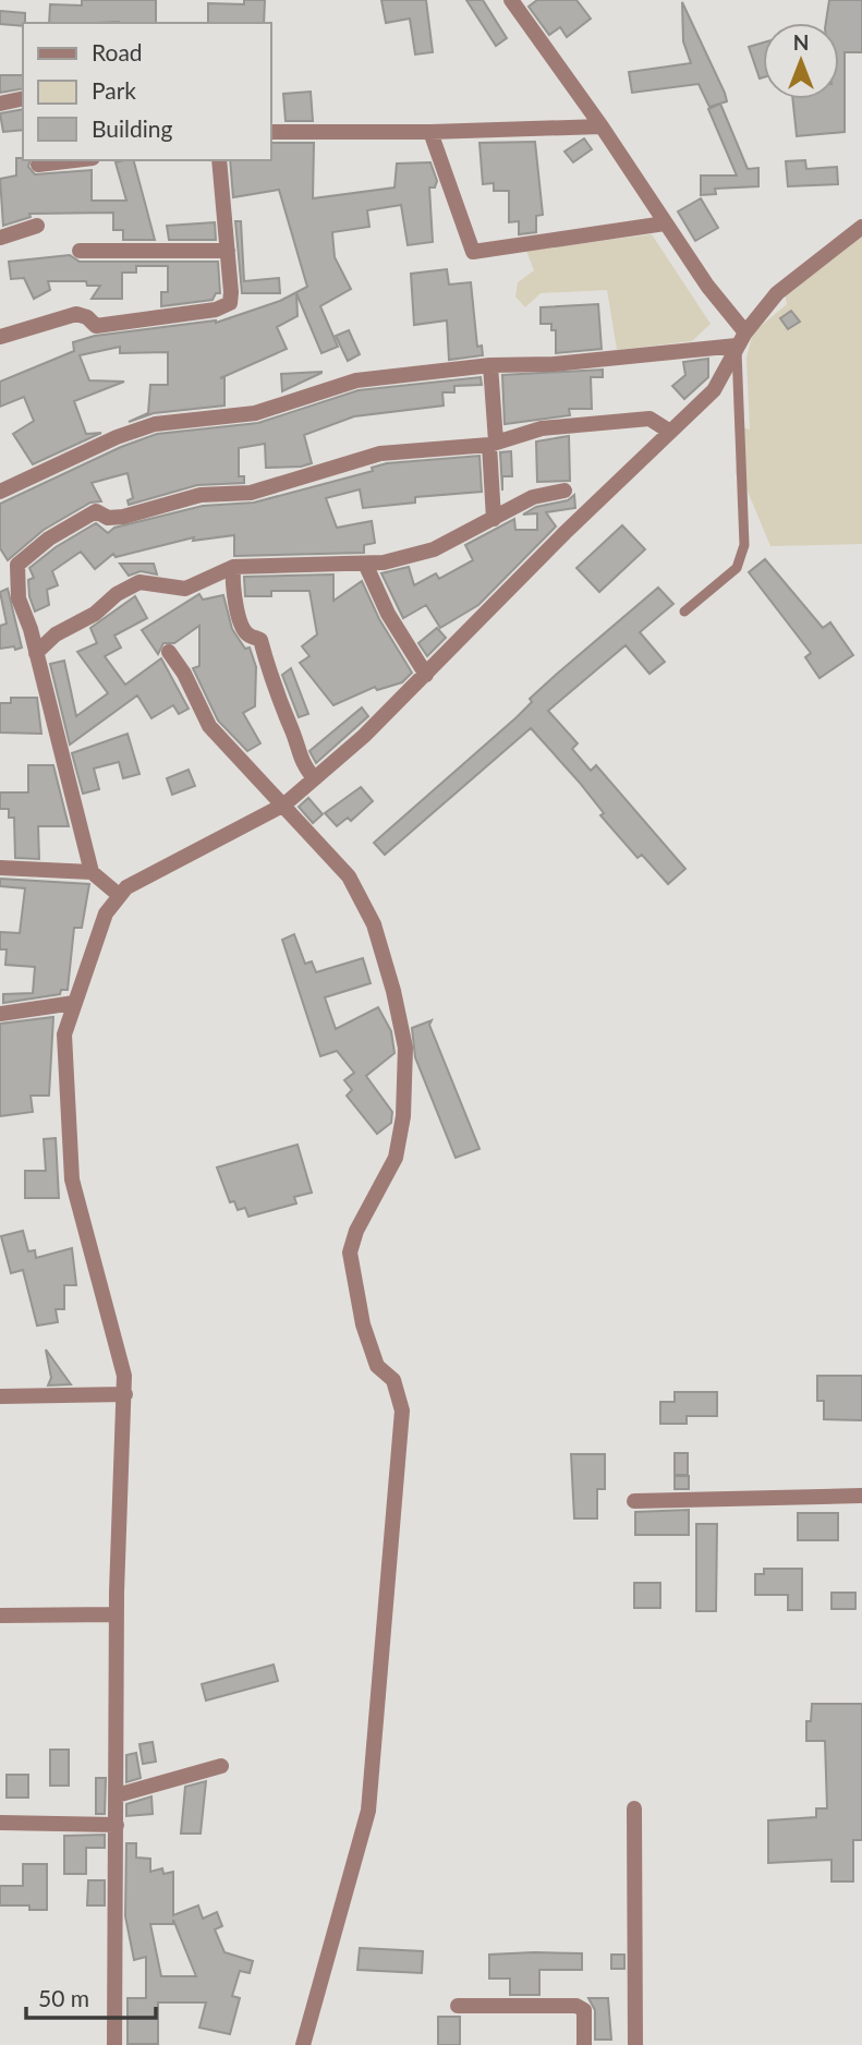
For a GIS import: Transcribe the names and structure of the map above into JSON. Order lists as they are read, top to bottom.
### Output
{
  "legend": ["Road", "Park", "Building"],
  "scale_bar": "50 m",
  "north": "top"
}
